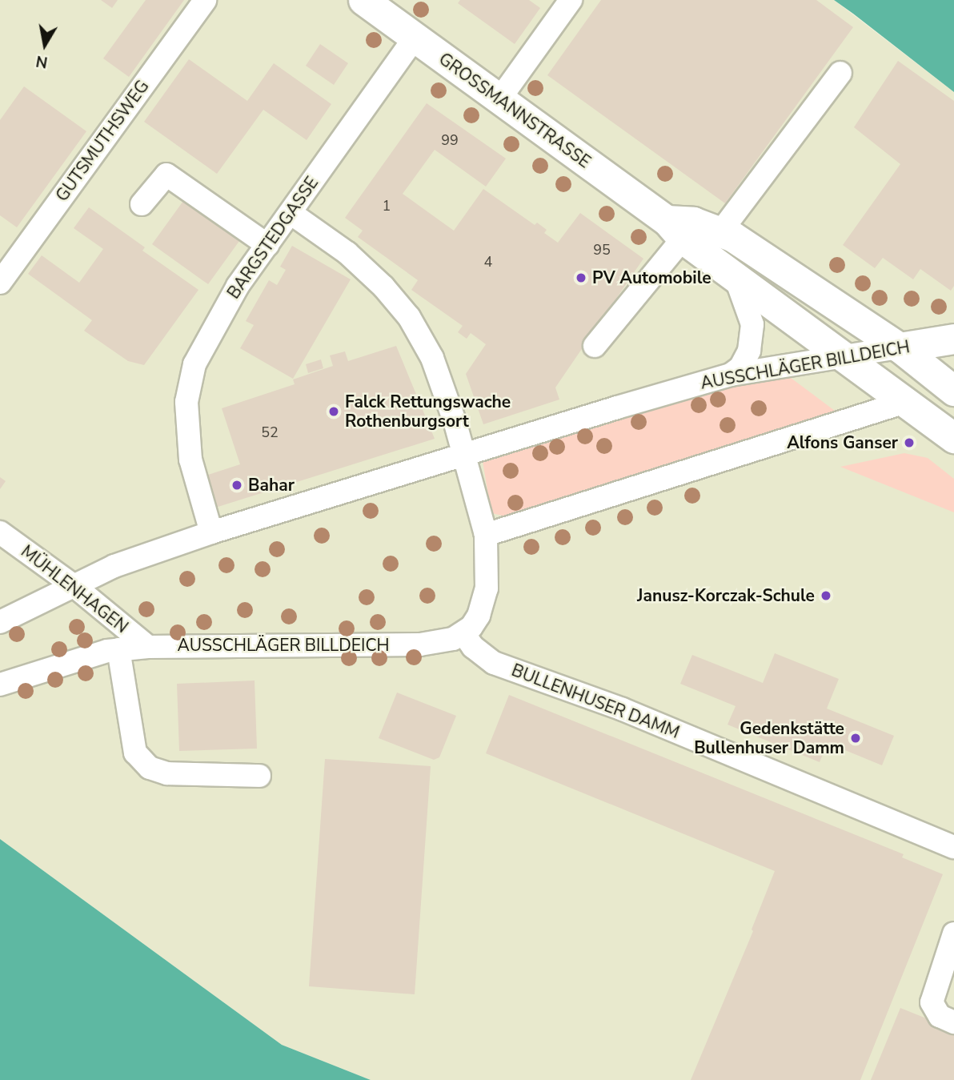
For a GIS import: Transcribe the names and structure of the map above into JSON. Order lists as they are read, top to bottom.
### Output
{
  "streets": {
    "main road": ["GROSSMANNSTRASSE", "AUSSCHLÄGER BILLDEICH"],
    "street": [
      "GUTSMUTHSWEG",
      "BARGSTEDGASSE",
      "MÜHLENHAGEN",
      "BULLENHUSER DAMM"
    ]
  },
  "crossings": [
    ["GROSSMANNSTRASSE", "BARGSTEDGASSE"],
    ["GROSSMANNSTRASSE", "AUSSCHLÄGER BILLDEICH"],
    ["BARGSTEDGASSE", "AUSSCHLÄGER BILLDEICH"],
    ["AUSSCHLÄGER BILLDEICH", "MÜHLENHAGEN"],
    ["AUSSCHLÄGER BILLDEICH", "BULLENHUSER DAMM"]
  ],
  "places": [
    "PV Automobile",
    "Falck Rettungswache Rothenburgsort",
    "Alfons Ganser",
    "Bahar",
    "Janusz-Korczak-Schule",
    "Gedenkstätte Bullenhuser Damm"
  ],
  "house_numbers": [
    "99",
    "1",
    "95",
    "4",
    "52"
  ],
  "north": "bottom"
}
